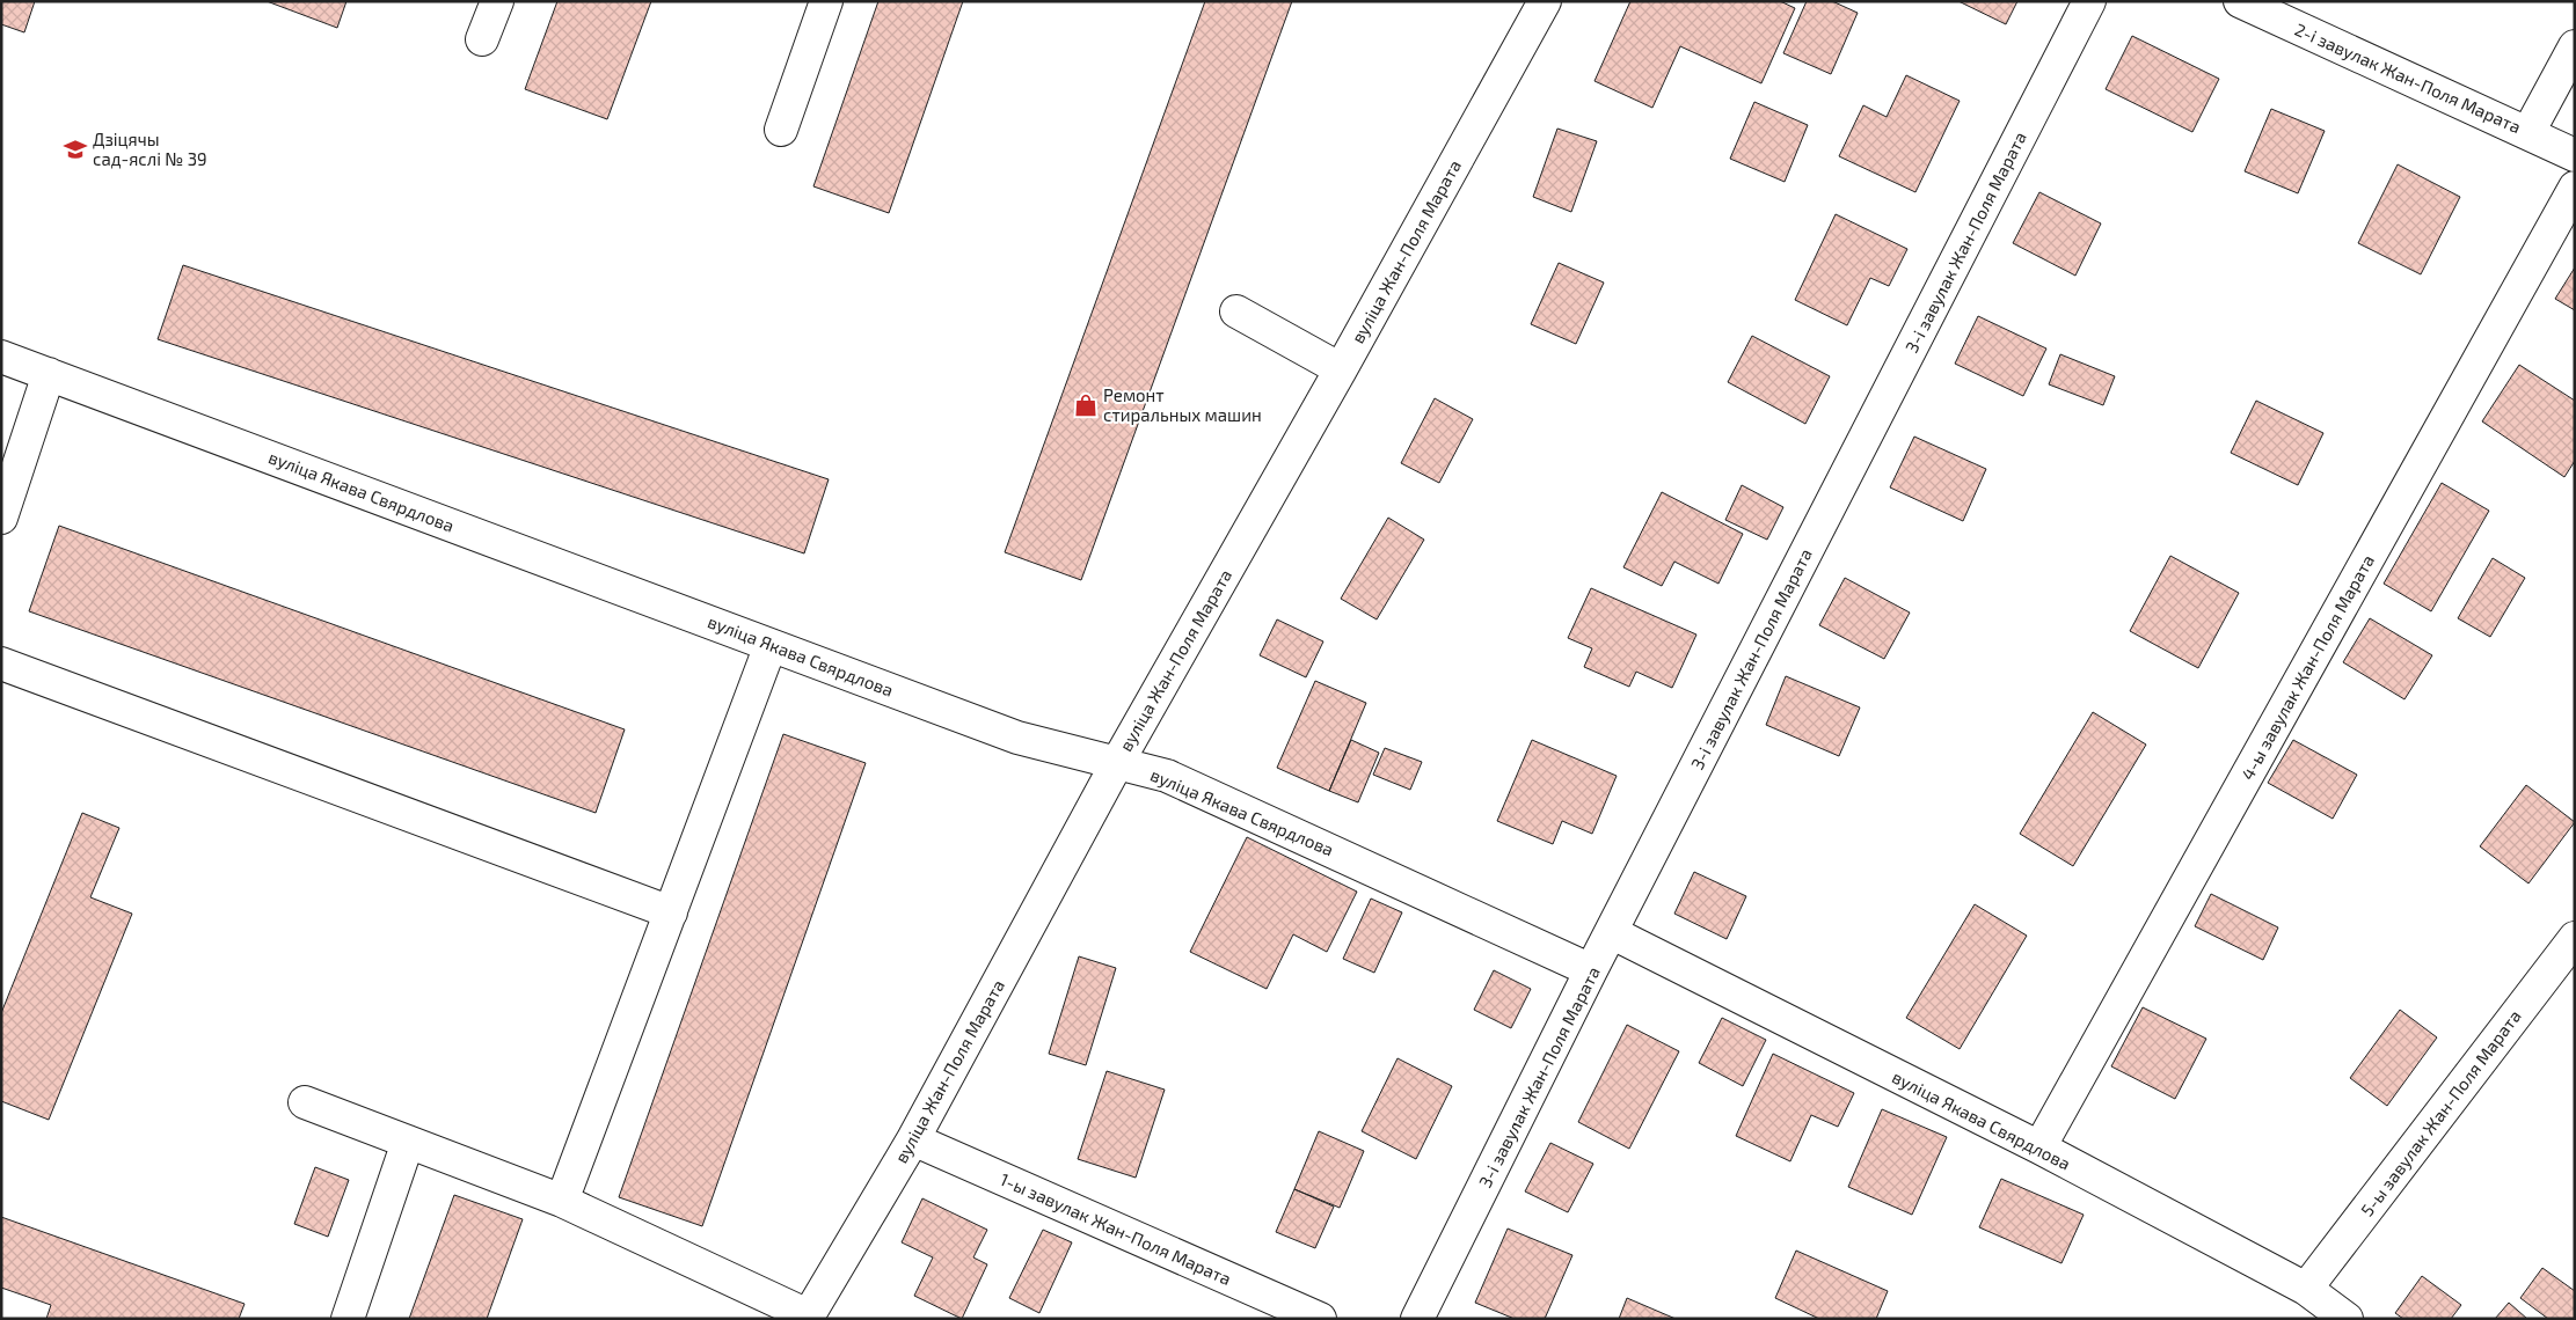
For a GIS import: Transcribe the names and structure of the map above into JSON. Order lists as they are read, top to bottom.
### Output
{
  "streets": {
    "street": [
      "2-і завулак Жан-Поля Марата",
      "3-і завулак Жан-Поля Марата",
      "вуліца Жан-Поля Марата",
      "вуліца Якава Свярдлова",
      "4-ы завулак Жан-Поля Марата",
      "5-ы завулак Жан-Поля Марата",
      "1-ы завулак Жан-Поля Марата"
    ]
  },
  "crossings": [
    ["3-і завулак Жан-Поля Марата", "вуліца Якава Свярдлова"],
    ["вуліца Жан-Поля Марата", "вуліца Якава Свярдлова"],
    ["вуліца Жан-Поля Марата", "1-ы завулак Жан-Поля Марата"],
    ["вуліца Якава Свярдлова", "4-ы завулак Жан-Поля Марата"],
    ["вуліца Якава Свярдлова", "5-ы завулак Жан-Поля Марата"]
  ],
  "places": {
    "school or university": ["Дзіцячы сад-яслі № 39"],
    "shop": ["Ремонт стиральных машин"]
  }
}
